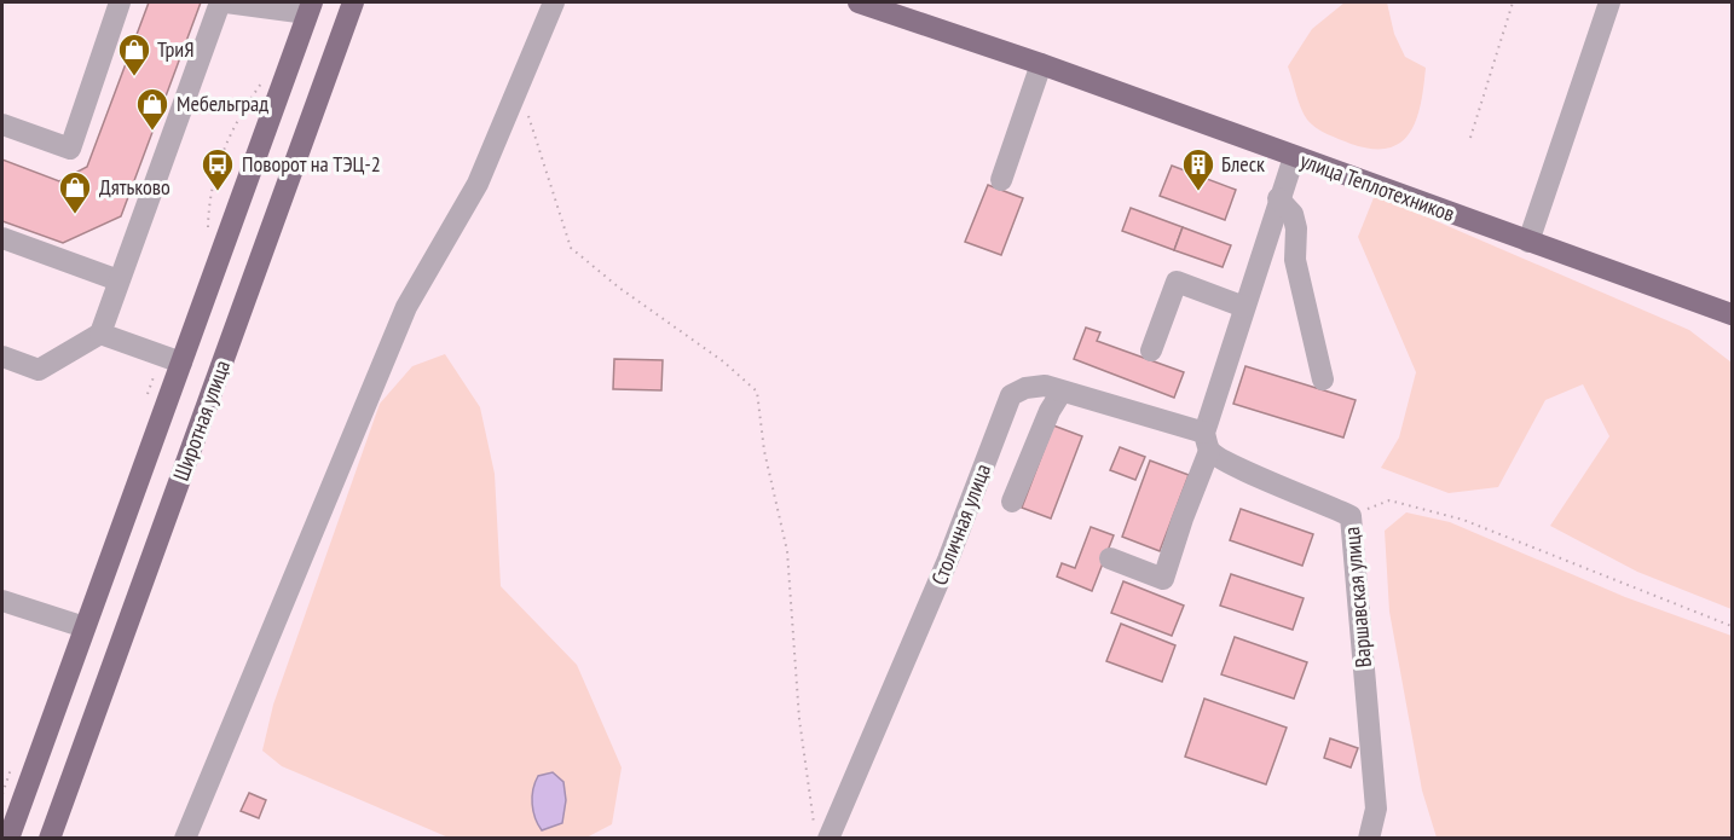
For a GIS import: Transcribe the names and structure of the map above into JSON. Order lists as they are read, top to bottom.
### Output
{
  "streets": {
    "main road": ["улица Теплотехников", "Широтная улица"],
    "street": ["Столичная улица", "Варшавская улица"]
  },
  "crossings": [
    ["Столичная улица", "Варшавская улица"]
  ],
  "places": {
    "shop": ["ТриЯ", "Мебельград", "Дятьково"],
    "bus stop": ["Поворот на ТЭЦ-2"],
    "building": ["Блеск"]
  }
}
